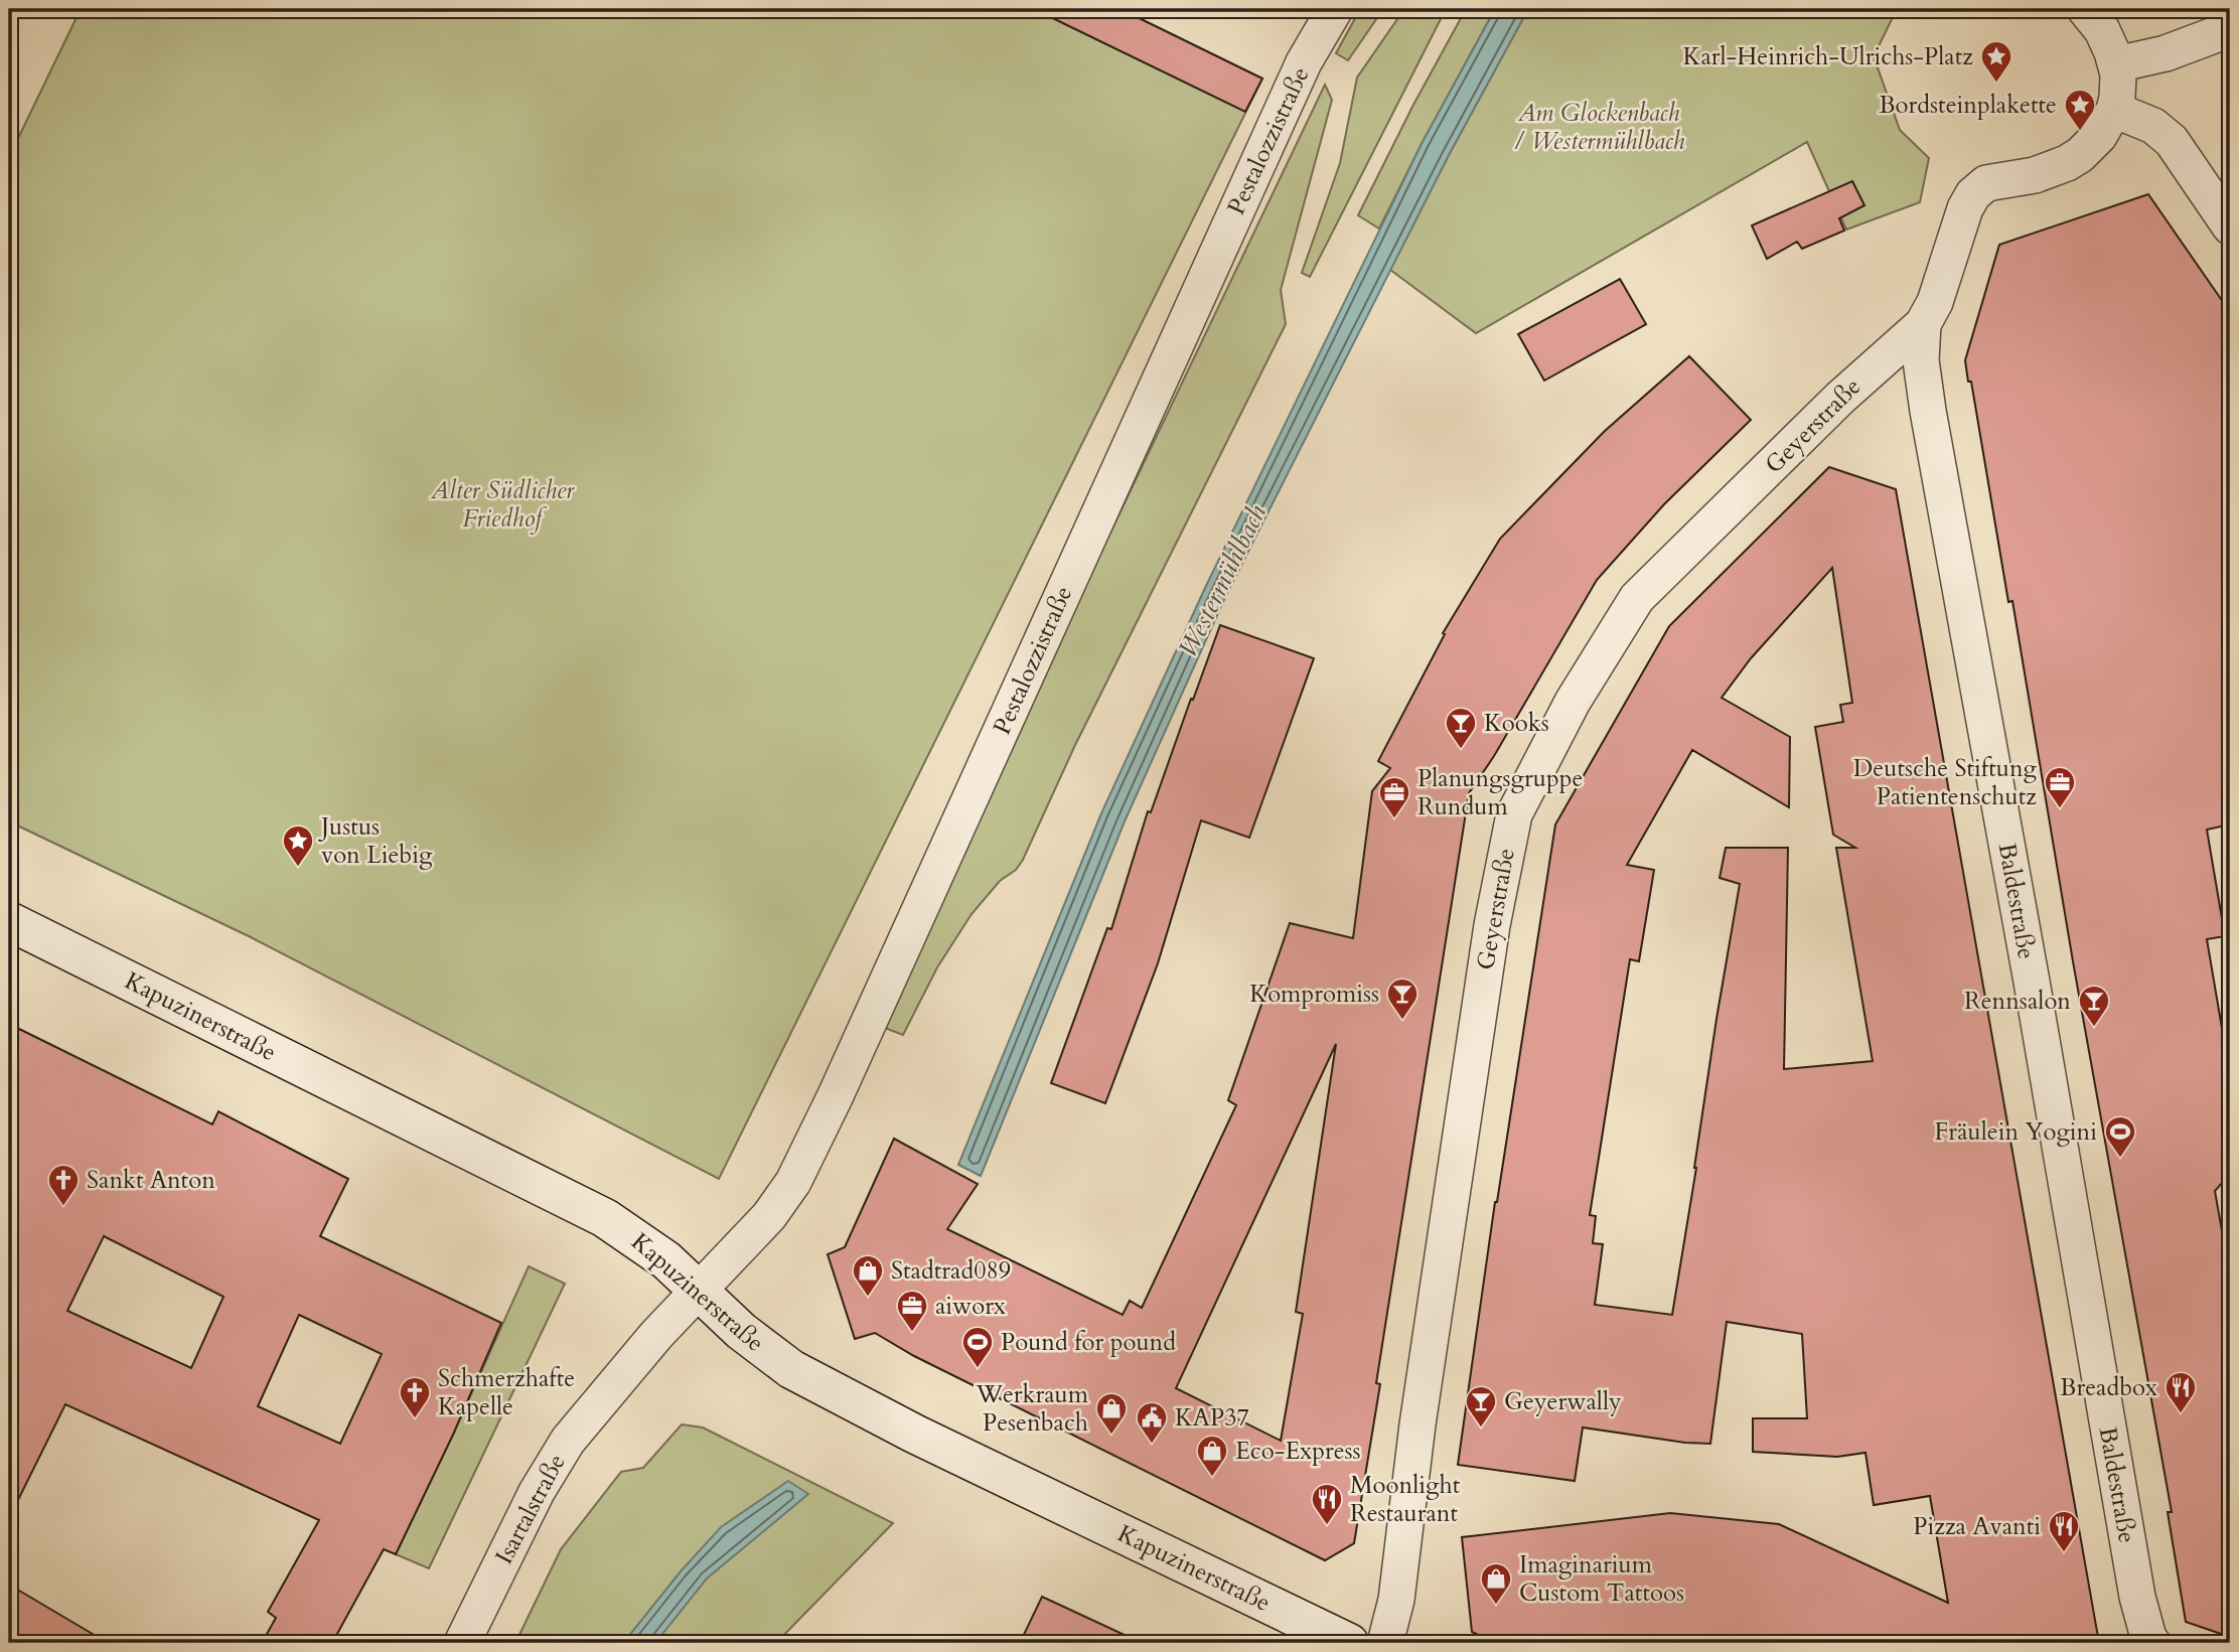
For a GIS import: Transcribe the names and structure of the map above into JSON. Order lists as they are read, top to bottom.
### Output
{
  "streets": {
    "main road": ["Kapuzinerstraße"],
    "street": [
      "Pestalozzistraße",
      "Geyerstraße",
      "Baldestraße",
      "Isartalstraße"
    ]
  },
  "crossings": [
    ["Pestalozzistraße", "Kapuzinerstraße"],
    ["Pestalozzistraße", "Isartalstraße"],
    ["Geyerstraße", "Baldestraße"],
    ["Kapuzinerstraße", "Isartalstraße"]
  ],
  "water": ["Westermühlbach"],
  "parks": ["Am Glockenbach / Westermühlbach", "Alter Südlicher Friedhof"],
  "places": {
    "place": ["Karl-Heinrich-Ulrichs-Platz", "Bordsteinplakette", "Justus von Liebig"],
    "bar": [
      "Kooks",
      "Kompromiss",
      "Rennsalon",
      "Geyerwally"
    ],
    "office": ["Deutsche Stiftung Patientenschutz", "Planungsgruppe Rundum", "aiworx"],
    "sports": ["Fräulein Yogini", "Pound for pound"],
    "church": ["Sankt Anton", "Schmerzhafte Kapelle"],
    "shop": [
      "Stadtrad089",
      "Werkraum Pesenbach",
      "Eco-Express",
      "Imaginarium Custom Tattoos"
    ],
    "restaurant": ["Breadbox", "Moonlight Restaurant", "Pizza Avanti"],
    "public building": ["KAP37"]
  }
}
